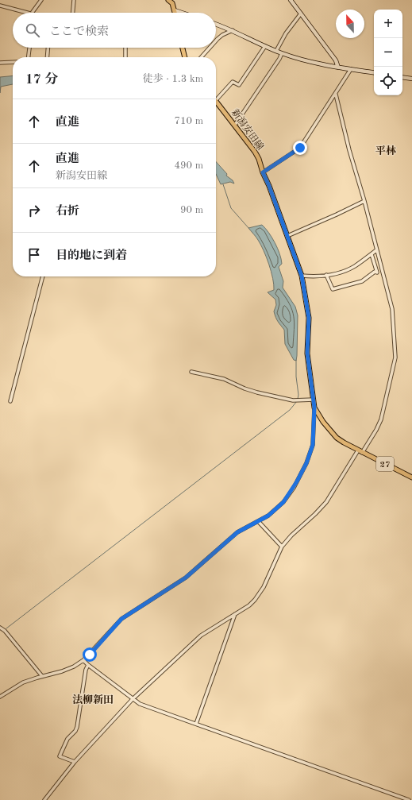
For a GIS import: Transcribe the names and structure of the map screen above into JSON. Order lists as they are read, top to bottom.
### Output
{
  "streets": {
    "main road": ["新潟安田線", "27"]
  },
  "districts": ["平林", "法柳新田"],
  "north": "top",
  "page": {
    "map_buttons": ["+", "−"],
    "search": "ここで検索",
    "heading": ["17 分", "徒歩 · 1.3 km"],
    "list": [
      ["直進", "710 m"],
      ["直進", "新潟安田線", "490 m"],
      ["右折", "90 m"],
      "目的地に到着"
    ]
  }
}
